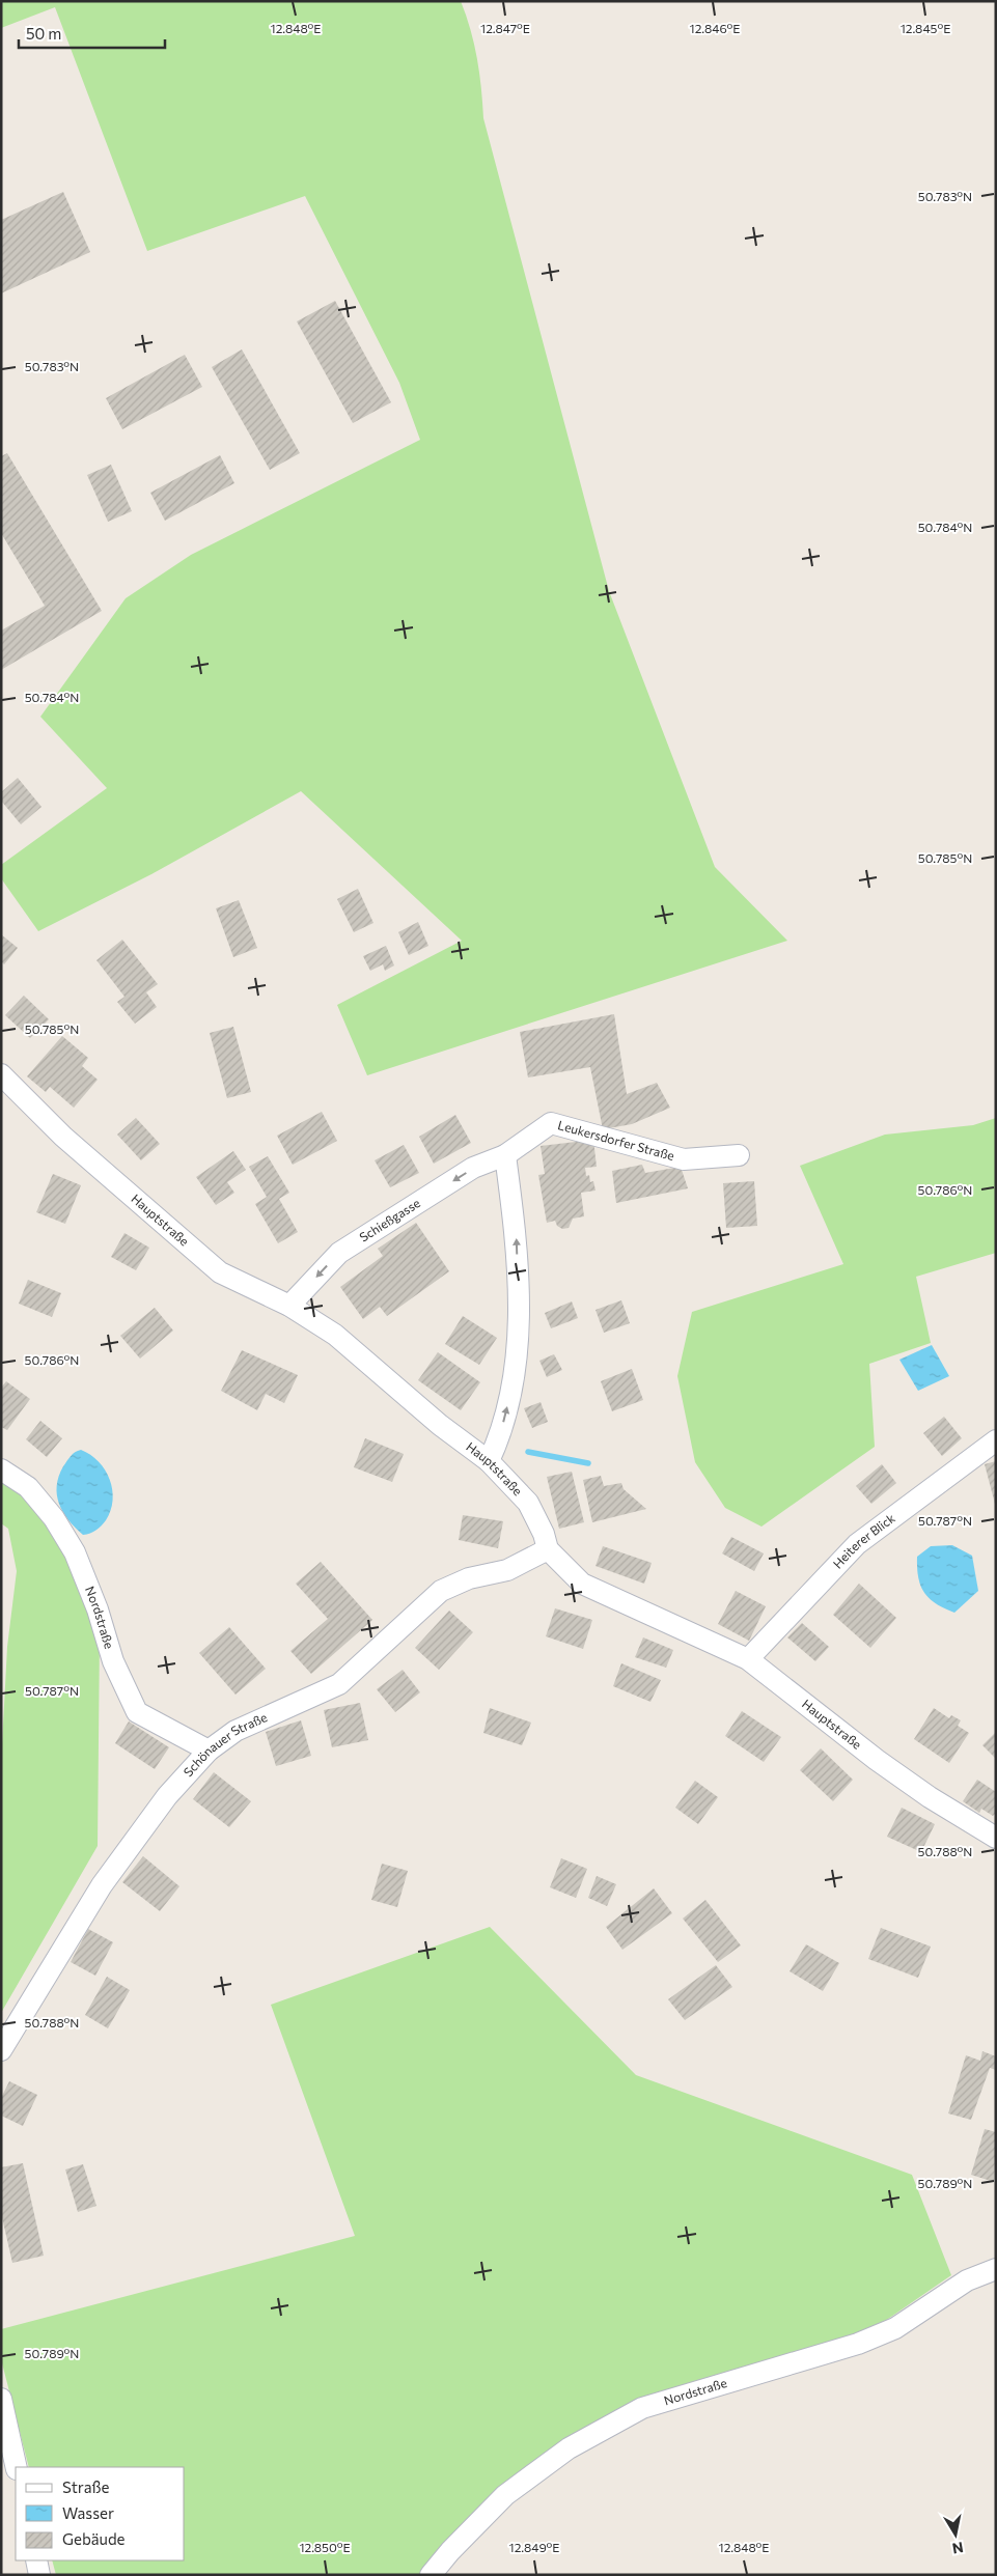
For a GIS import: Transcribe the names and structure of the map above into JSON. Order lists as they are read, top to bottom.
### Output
{
  "streets": {
    "street": [
      "Leukersdorfer Straße",
      "Hauptstraße",
      "Schießgasse",
      "Heiterer Blick",
      "Nordstraße",
      "Schönauer Straße"
    ]
  },
  "crossings": [
    ["Leukersdorfer Straße", "Schießgasse"],
    ["Hauptstraße", "Schießgasse"],
    ["Hauptstraße", "Heiterer Blick"],
    ["Hauptstraße", "Schönauer Straße"],
    ["Nordstraße", "Schönauer Straße"]
  ],
  "one_way": ["Schießgasse"],
  "legend": ["Straße", "Wasser", "Gebäude"],
  "scale_bar": "50 m",
  "north": "bottom",
  "coordinates": [
    "12.848°E",
    "12.846°E",
    "12.847°E",
    "12.845°E",
    "50.783°N",
    "50.784°N",
    "50.785°N",
    "50.786°N",
    "50.787°N",
    "50.788°N",
    "50.789°N",
    "12.850°E",
    "12.849°E"
  ]
}
